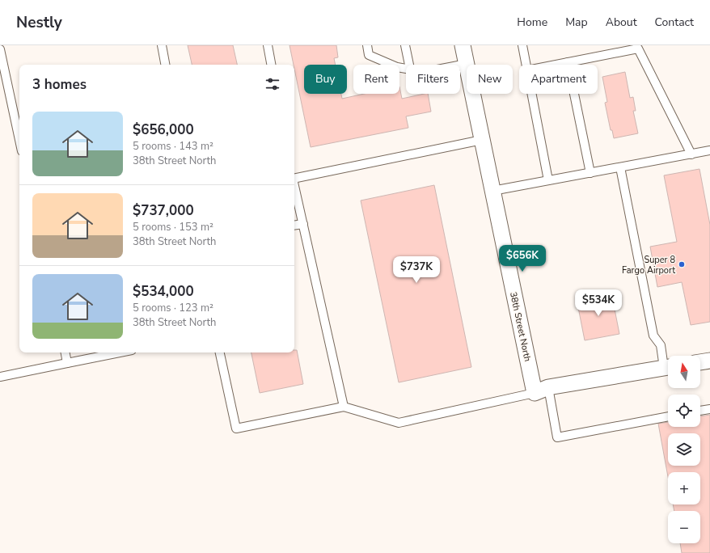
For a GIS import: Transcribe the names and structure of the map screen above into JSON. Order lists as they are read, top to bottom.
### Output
{
  "streets": {
    "street": ["38th Street North"]
  },
  "places": ["Super 8 Fargo Airport"],
  "north": "top",
  "page": {
    "header": "Nestly",
    "nav": [
      "Home",
      "Map",
      "About",
      "Contact"
    ],
    "chip": [
      "Buy",
      "Rent",
      "Filters",
      "New",
      "Apartment"
    ],
    "heading": "3 homes",
    "list": [
      {
        "name": "$656,000",
        "note": "5 rooms · 143 m² · 38th Street North"
      },
      {
        "name": "$737,000",
        "note": "5 rooms · 153 m² · 38th Street North"
      },
      {
        "name": "$534,000",
        "note": "5 rooms · 123 m² · 38th Street North"
      }
    ],
    "price": ["$656K", "$737K", "$534K"],
    "map_buttons": ["+", "−"]
  }
}
